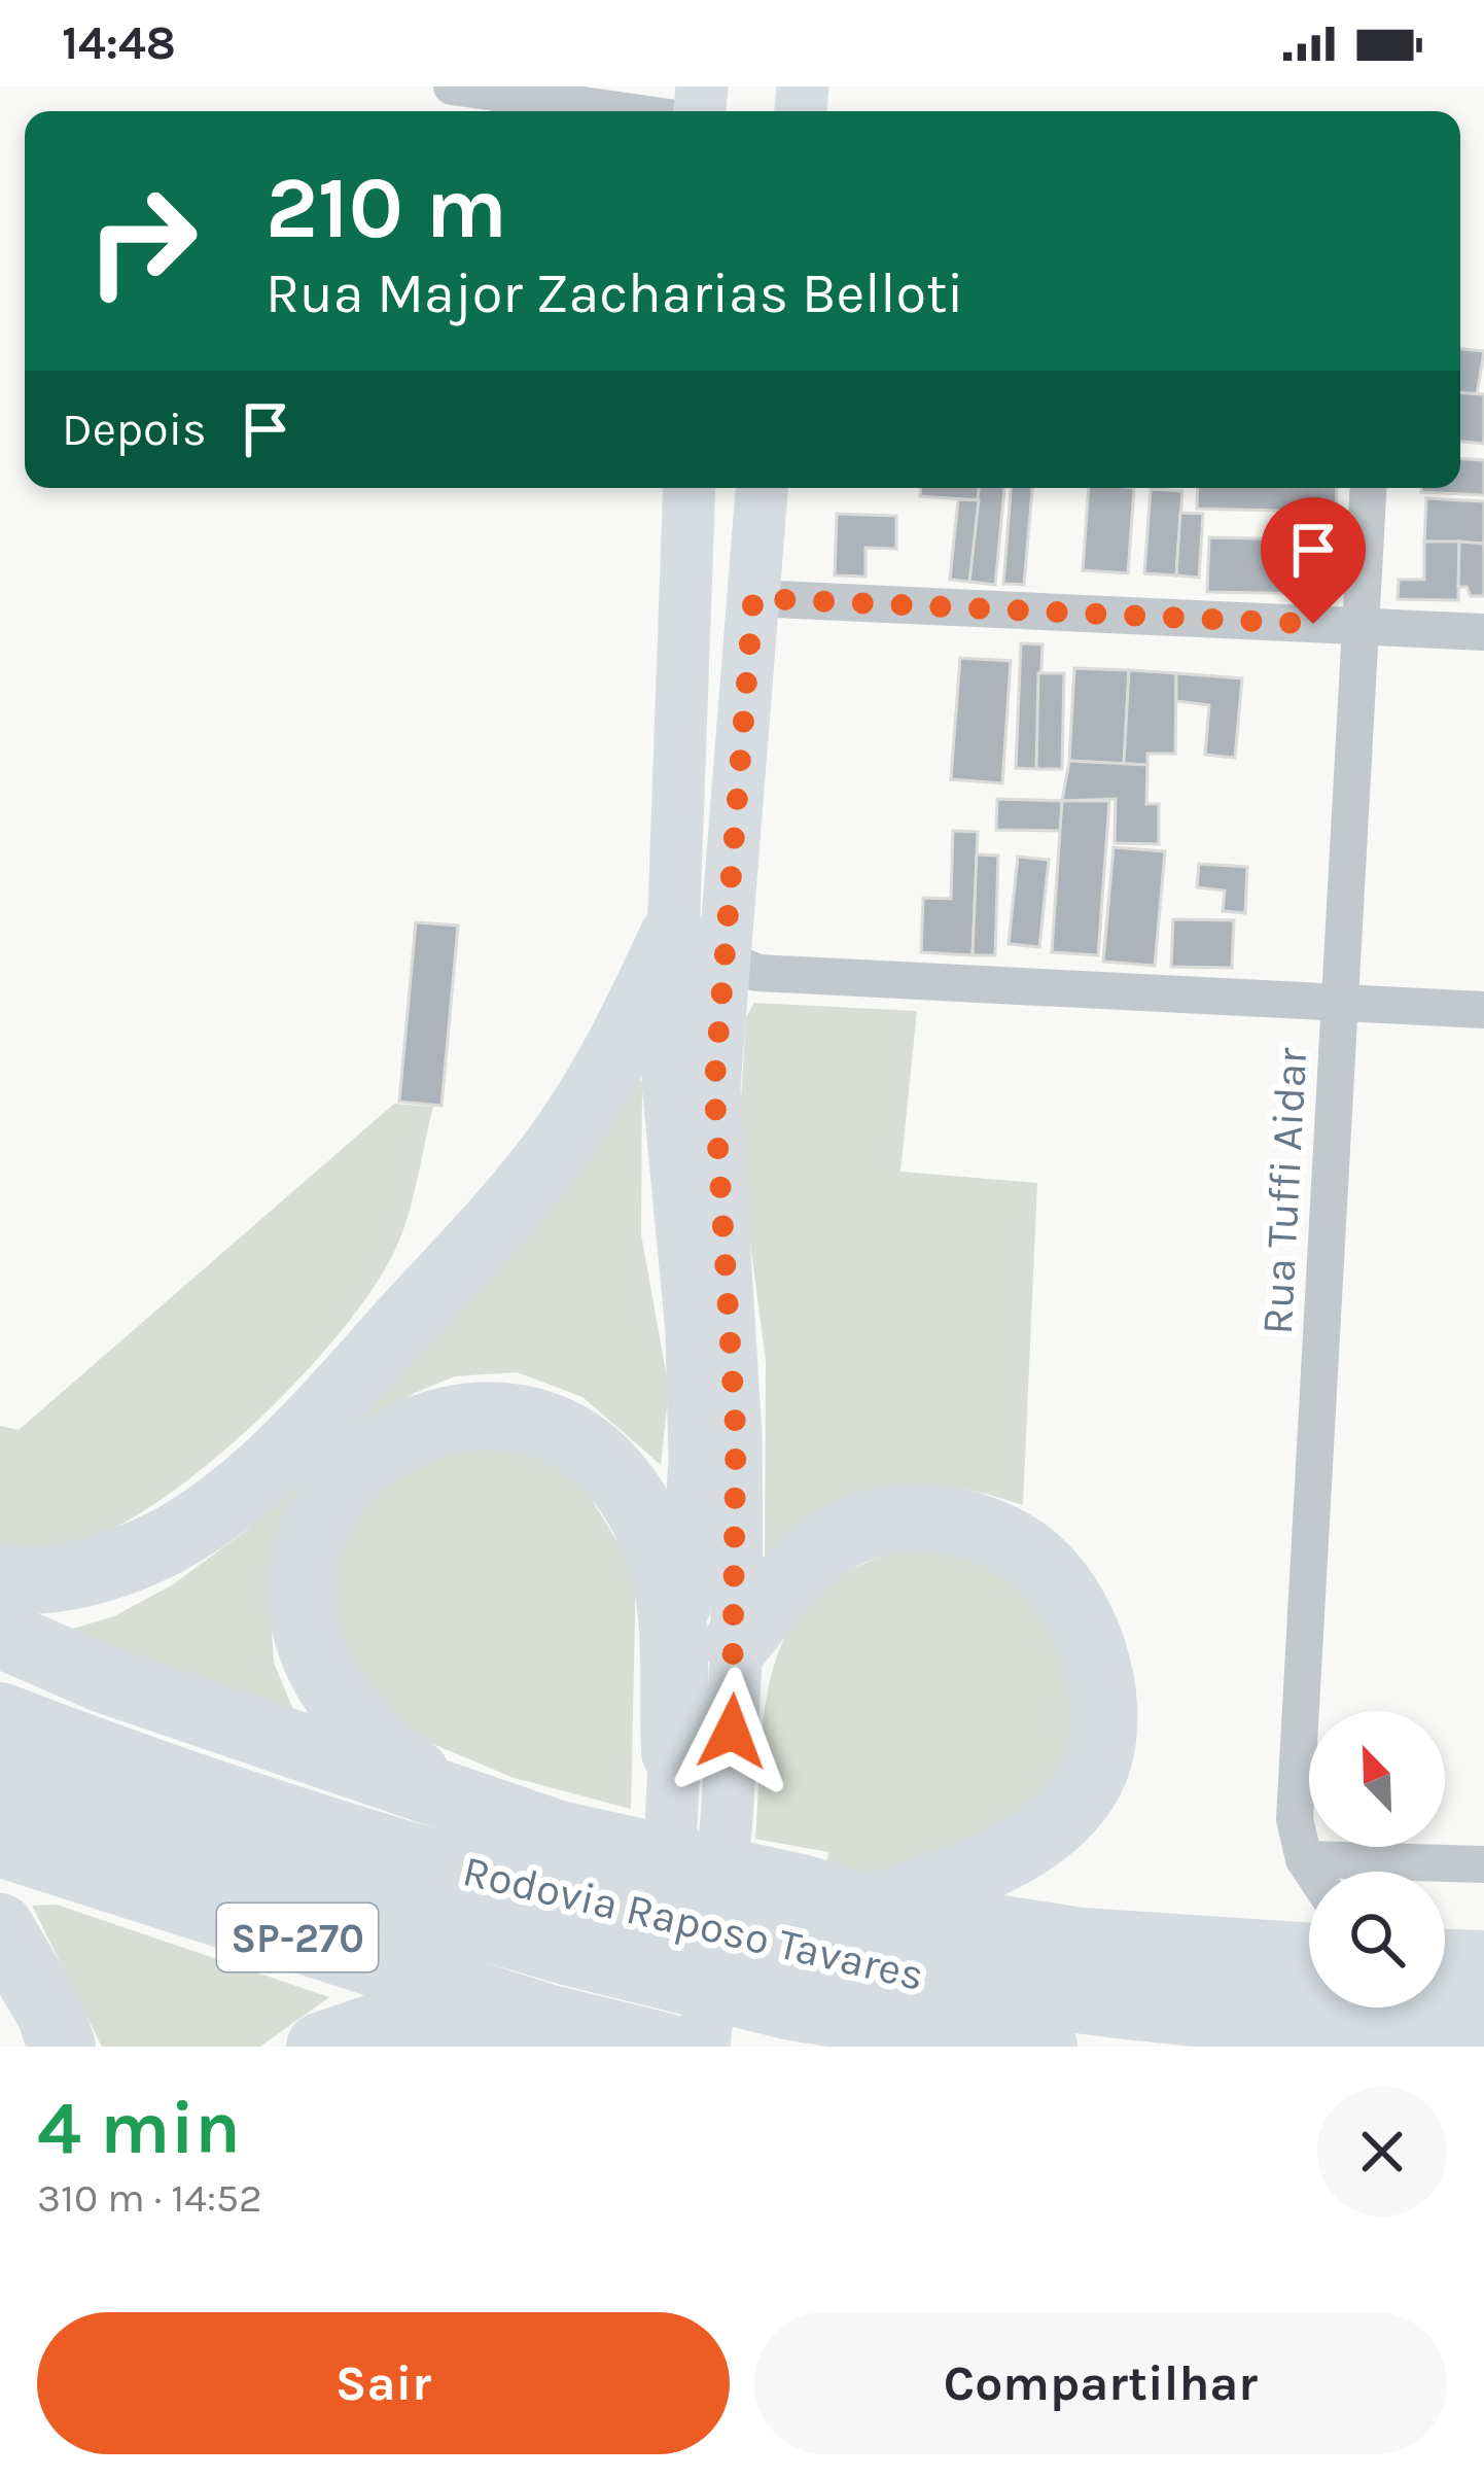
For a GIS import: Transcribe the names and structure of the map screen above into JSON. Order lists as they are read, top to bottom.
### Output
{
  "streets": {
    "highway": ["Rodovia Raposo Tavares", "SP-270"],
    "street": ["Rua Tuffi Aidar"]
  },
  "crossings": [
    ["Rodovia Raposo Tavares", "SP-270"]
  ],
  "north": "top left",
  "page": {
    "status": "14:48",
    "turn": ["210 m", "Rua Major Zacharias Belloti"],
    "then": "Depois",
    "heading": ["4 min", "310 m · 14:52"],
    "buttons": ["Sair", "Compartilhar"]
  }
}
